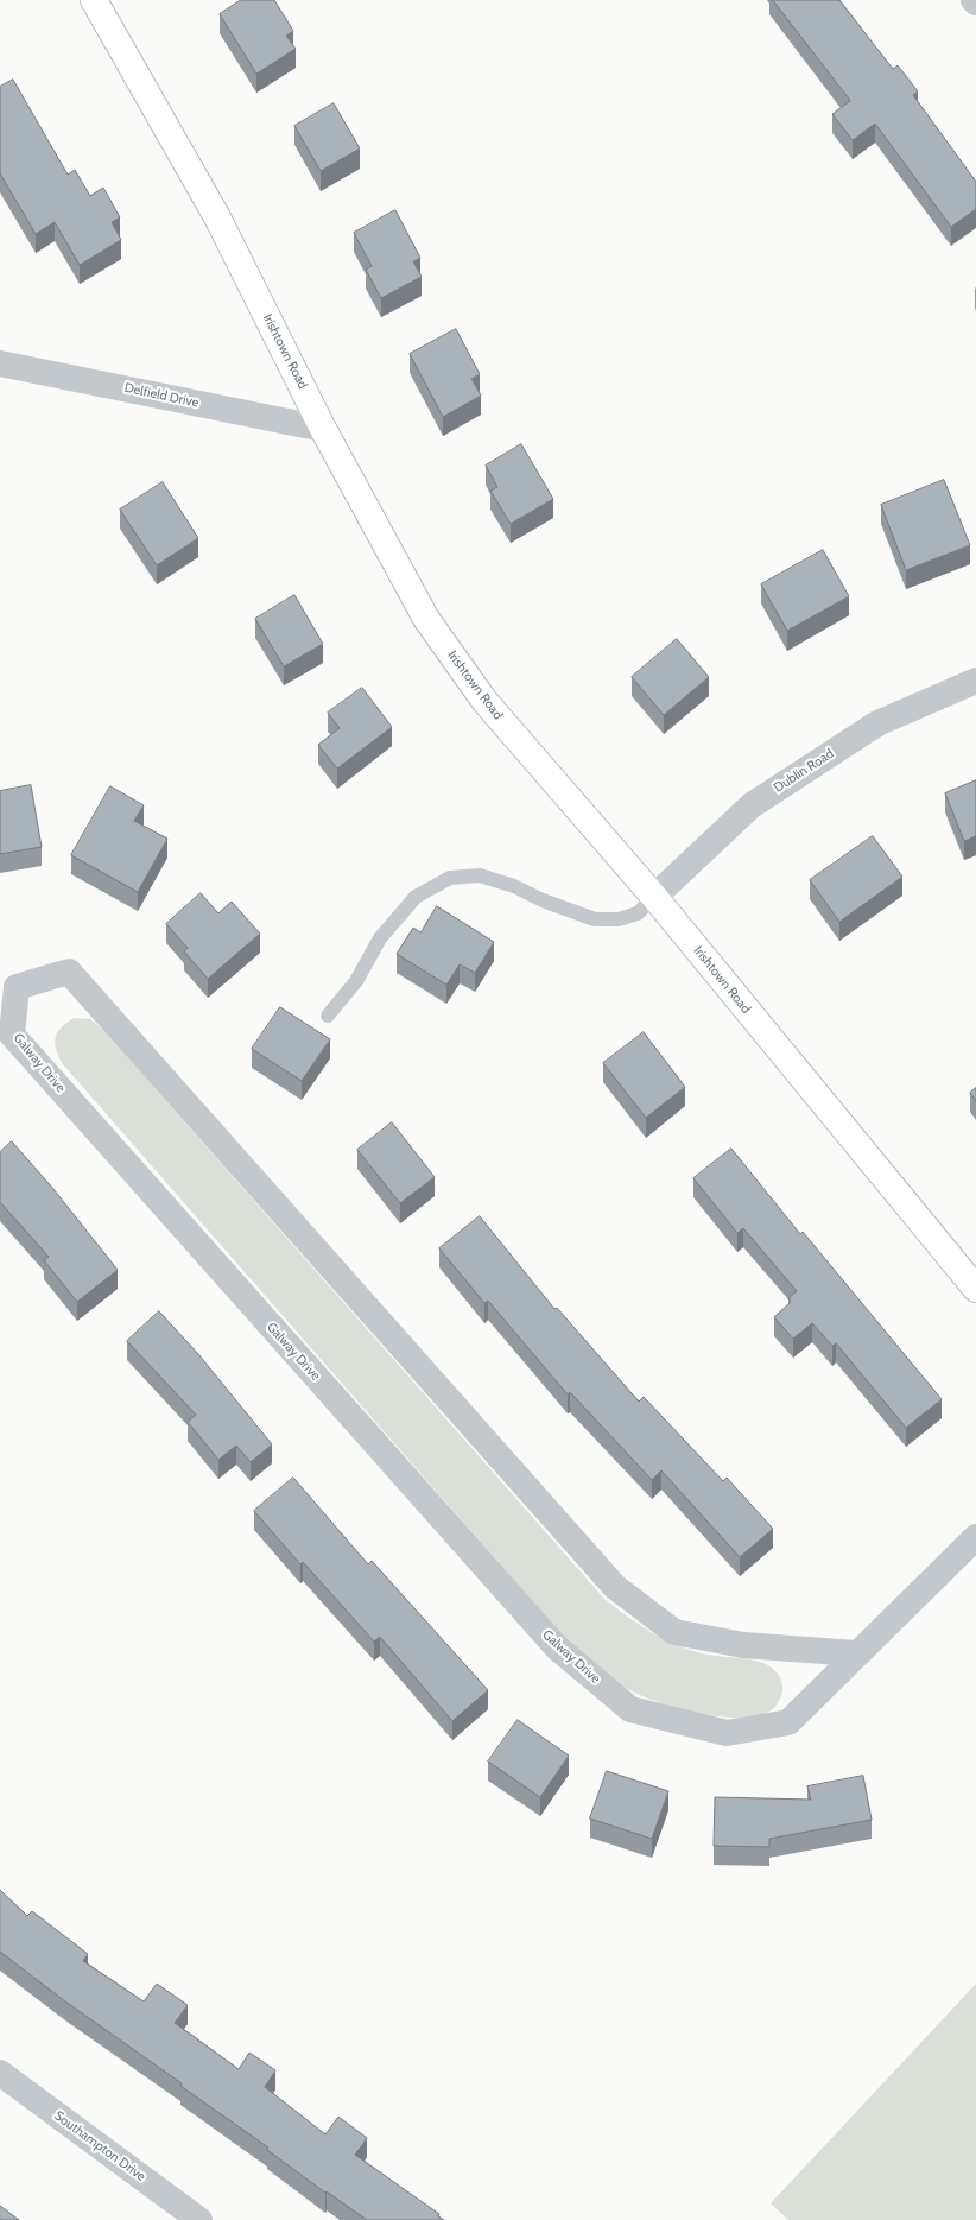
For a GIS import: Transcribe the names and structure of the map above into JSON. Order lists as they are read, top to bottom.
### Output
{
  "streets": {
    "street": [
      "Irishtown Road",
      "Delfield Drive",
      "Dublin Road",
      "Galway Drive",
      "Southampton Drive"
    ]
  },
  "crossings": [
    ["Irishtown Road", "Delfield Drive"],
    ["Irishtown Road", "Dublin Road"]
  ]
}
